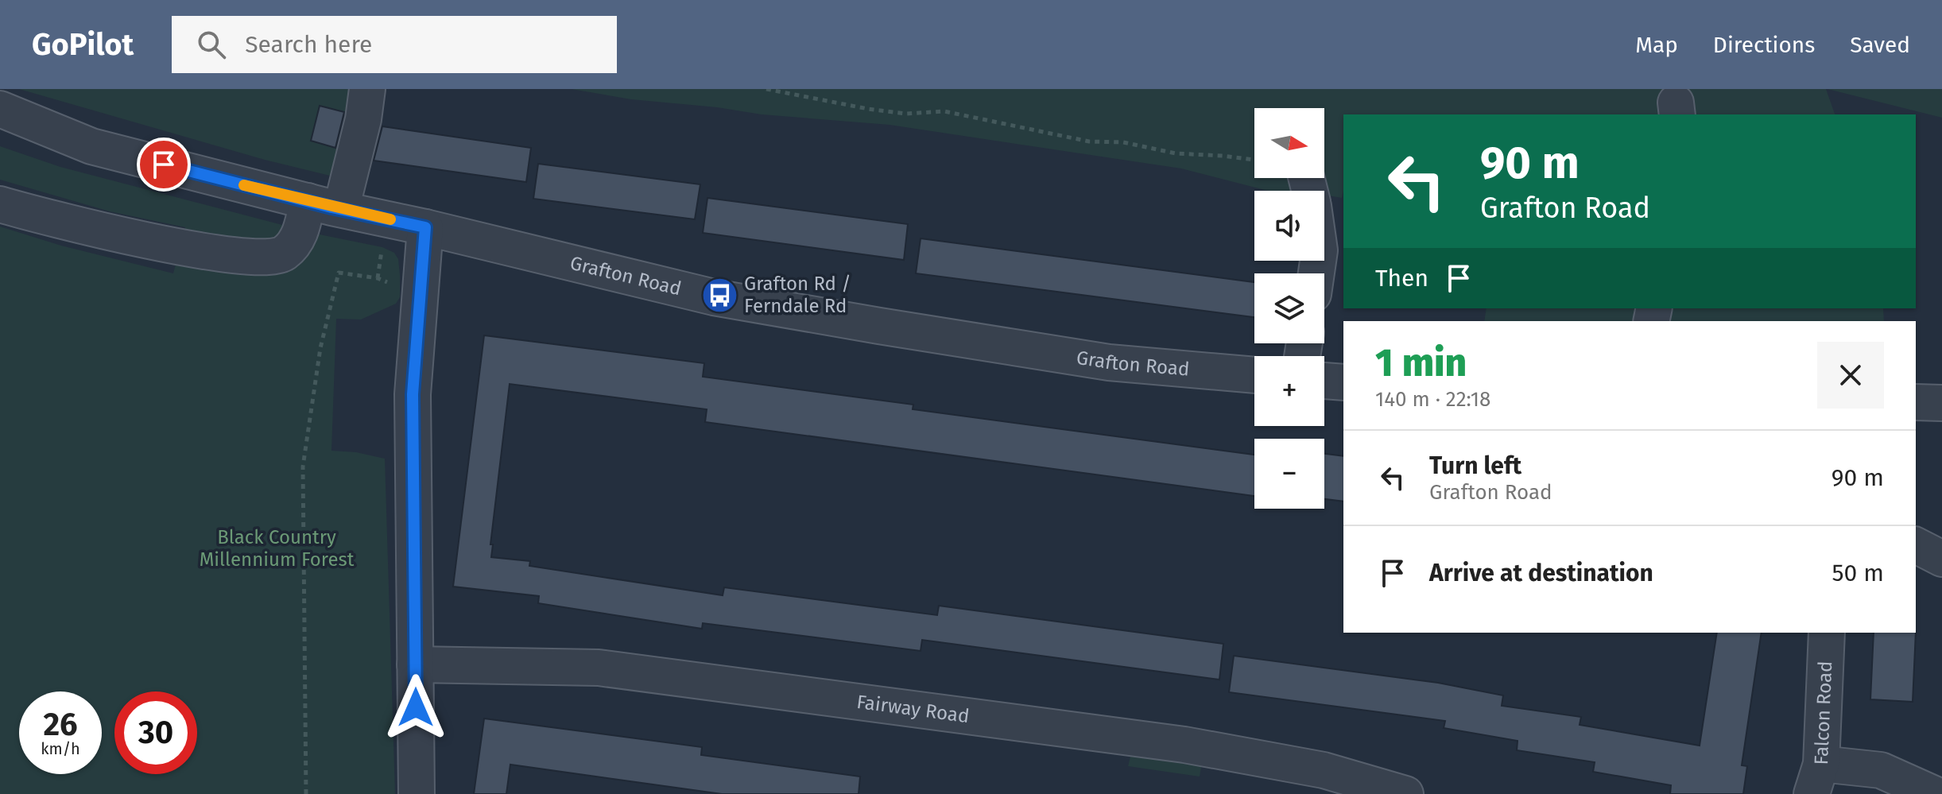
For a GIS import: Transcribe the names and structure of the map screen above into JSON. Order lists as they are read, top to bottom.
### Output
{
  "streets": {
    "street": ["Grafton Road", "Fairway Road", "Falcon Road"]
  },
  "parks": ["Black Country Millennium Forest"],
  "places": {
    "bus stop": ["Grafton Rd / Ferndale Rd"]
  },
  "north": "right",
  "page": {
    "header": "GoPilot",
    "search": "Search here",
    "nav": ["Map", "Directions", "Saved"],
    "map_buttons": ["+", "−"],
    "turn": ["90 m", "Grafton Road"],
    "then": "Then",
    "heading": ["1 min", "140 m · 22:18"],
    "list": [
      {
        "name": "Turn left",
        "note": "Grafton Road",
        "value": "90 m"
      },
      {
        "name": "Arrive at destination",
        "value": "50 m"
      }
    ],
    "speed": "26 km/h",
    "limit": "30"
  }
}
